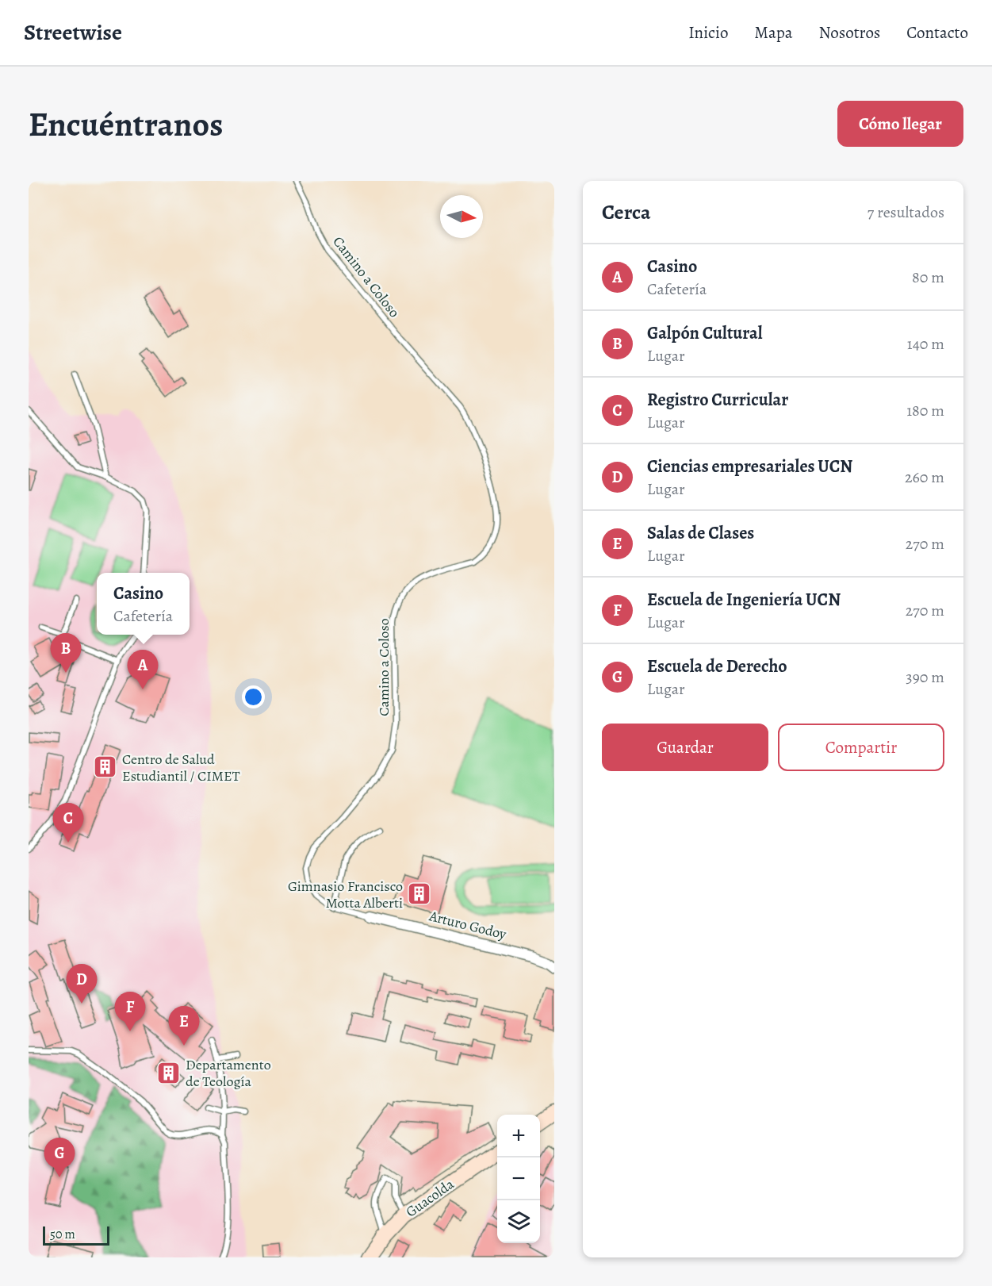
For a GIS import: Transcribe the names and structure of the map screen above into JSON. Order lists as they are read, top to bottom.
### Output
{
  "streets": {
    "street": ["Arturo Godoy", "Guacolda"],
    "lane": ["Camino a Coloso"]
  },
  "crossings": [
    ["Camino a Coloso", "Arturo Godoy"]
  ],
  "places": {
    "building": ["Centro de Salud Estudiantil / CIMET", "Gimnasio Francisco Motta Alberti", "Departamento de Teología"]
  },
  "scale_bar": "50 m",
  "north": "right",
  "page": {
    "header": "Streetwise",
    "nav": [
      "Inicio",
      "Mapa",
      "Nosotros",
      "Contacto"
    ],
    "buttons": [
      "Cómo llegar",
      ["Guardar", "Compartir"]
    ],
    "title": "Encuéntranos",
    "heading": ["Cerca", "7 resultados"],
    "list": [
      {
        "mark": "A",
        "name": "Casino",
        "note": "Cafetería",
        "value": "80 m"
      },
      {
        "mark": "B",
        "name": "Galpón Cultural",
        "note": "Lugar",
        "value": "140 m"
      },
      {
        "mark": "C",
        "name": "Registro Curricular",
        "note": "Lugar",
        "value": "180 m"
      },
      {
        "mark": "D",
        "name": "Ciencias empresariales UCN",
        "note": "Lugar",
        "value": "260 m"
      },
      {
        "mark": "E",
        "name": "Salas de Clases",
        "note": "Lugar",
        "value": "270 m"
      },
      {
        "mark": "F",
        "name": "Escuela de Ingeniería UCN",
        "note": "Lugar",
        "value": "270 m"
      },
      {
        "mark": "G",
        "name": "Escuela de Derecho",
        "note": "Lugar",
        "value": "390 m"
      }
    ],
    "popup": ["Casino", "Cafetería"],
    "pins": [
      "B",
      "A",
      "C",
      "D",
      "F",
      "E",
      "G"
    ],
    "map_buttons": ["+", "−"],
    "scale": "50 m"
  }
}
